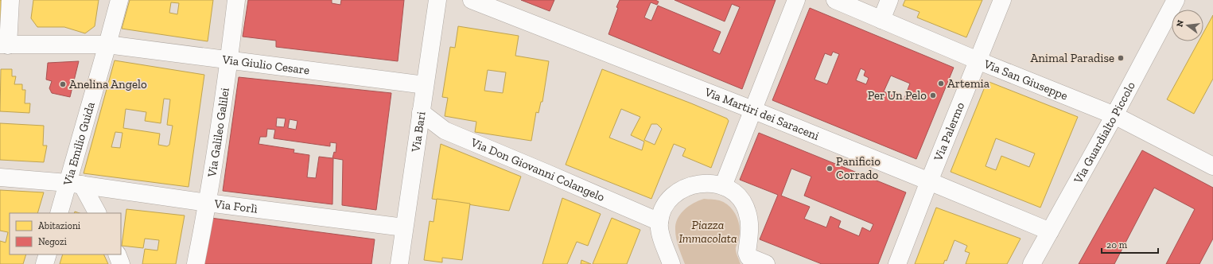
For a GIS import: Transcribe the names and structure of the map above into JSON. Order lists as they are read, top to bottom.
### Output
{
  "streets": {
    "street": [
      "Via Giulio Cesare",
      "Via San Giuseppe",
      "Via Martiri dei Saraceni",
      "Via Bari",
      "Via Palermo",
      "Via Galileo Galilei",
      "Via Guardialto Piccolo",
      "Via Emilio Guida",
      "Via Don Giovanni Colangelo",
      "Via Forlì"
    ]
  },
  "crossings": [
    ["Via Giulio Cesare", "Via Bari"],
    ["Via Giulio Cesare", "Via Galileo Galilei"],
    ["Via Giulio Cesare", "Via Emilio Guida"],
    ["Via San Giuseppe", "Via Palermo"],
    ["Via San Giuseppe", "Via Guardialto Piccolo"],
    ["Via Martiri dei Saraceni", "Via Palermo"],
    ["Via Martiri dei Saraceni", "Via Guardialto Piccolo"],
    ["Via Bari", "Via Don Giovanni Colangelo"],
    ["Via Bari", "Via Forlì"],
    ["Via Galileo Galilei", "Via Forlì"],
    ["Via Emilio Guida", "Via Forlì"]
  ],
  "parks": ["Piazza Immacolata"],
  "places": [
    "Animal Paradise",
    "Artemia",
    "Anelina Angelo",
    "Per Un Pelo",
    "Panificio Corrado"
  ],
  "legend": ["Abitazioni", "Negozi"],
  "scale_bar": "20 m",
  "north": "left"
}
